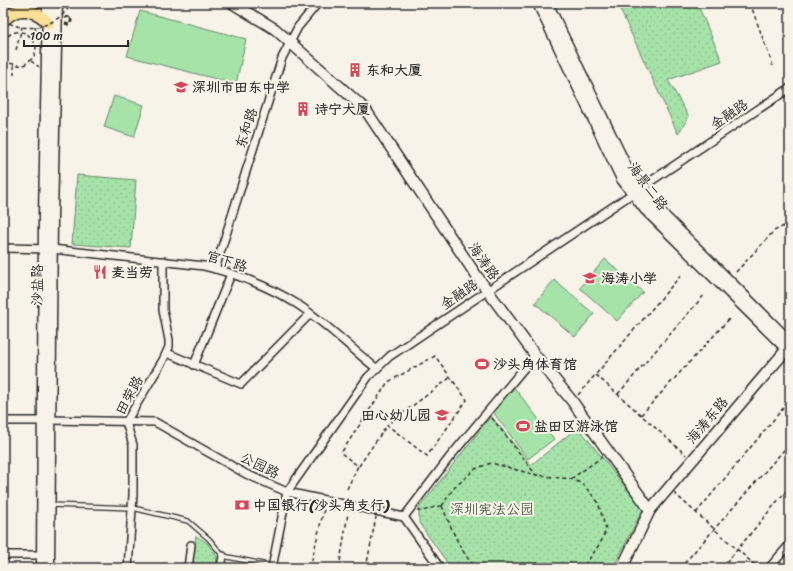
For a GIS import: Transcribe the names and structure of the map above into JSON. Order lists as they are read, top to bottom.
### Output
{
  "streets": {
    "street": [
      "金融路",
      "东和路",
      "海景二路",
      "官下路",
      "海涛路",
      "沙盐路",
      "田荣路",
      "海涛东路",
      "公园路"
    ]
  },
  "crossings": [
    ["金融路", "海景二路"],
    ["金融路", "官下路"],
    ["金融路", "海涛路"],
    ["金融路", "公园路"],
    ["东和路", "官下路"],
    ["东和路", "海涛路"],
    ["海景二路", "海涛东路"],
    ["官下路", "沙盐路"],
    ["官下路", "田荣路"],
    ["海涛路", "海涛东路"],
    ["沙盐路", "公园路"],
    ["田荣路", "公园路"]
  ],
  "parks": ["深圳宪法公园"],
  "places": {
    "building": ["东和大厦", "诗宁大厦"],
    "school or university": ["深圳市田东中学", "海涛小学", "田心幼儿园"],
    "restaurant": ["麦当劳"],
    "sports": ["沙头角体育馆", "盐田区游泳馆"],
    "bank": ["中国银行(沙头角支行)"]
  },
  "scale_bar": "100 m"
}
